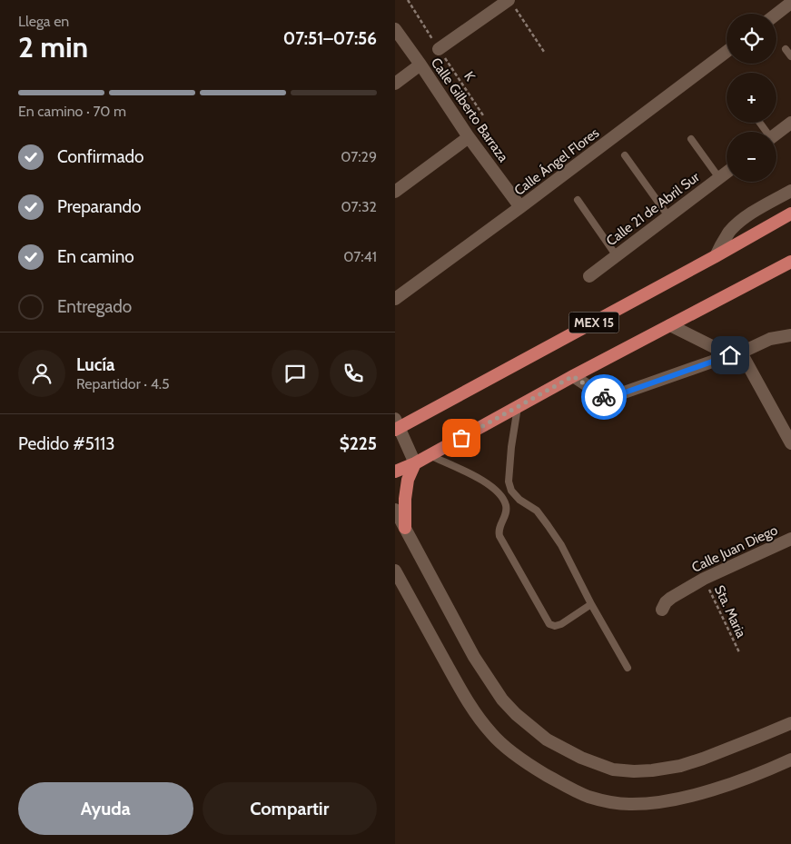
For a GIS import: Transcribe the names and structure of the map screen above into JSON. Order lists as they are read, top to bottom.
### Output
{
  "streets": {
    "highway": ["MEX 15"],
    "street": [
      "Calle Gilberto Barraza",
      "Calle Ángel Flores",
      "Calle 21 de Abril Sur",
      "Calle Juan Diego"
    ],
    "path": ["K", "Sta. Maria"]
  },
  "crossings": [
    ["Calle Gilberto Barraza", "Calle Ángel Flores"],
    ["Calle Juan Diego", "Sta. Maria"]
  ],
  "page": {
    "heading": ["2 min", "Llega en", "07:51–07:56"],
    "panel": [
      "Lucía",
      "Repartidor · 4.5",
      "Pedido #5113",
      "$225"
    ],
    "map_buttons": ["+", "−"],
    "bar": "En camino · 70 m",
    "list": [
      ["Confirmado", "07:29"],
      ["Preparando", "07:32"],
      ["En camino", "07:41"],
      "Entregado"
    ],
    "buttons": ["Ayuda", "Compartir"]
  }
}
